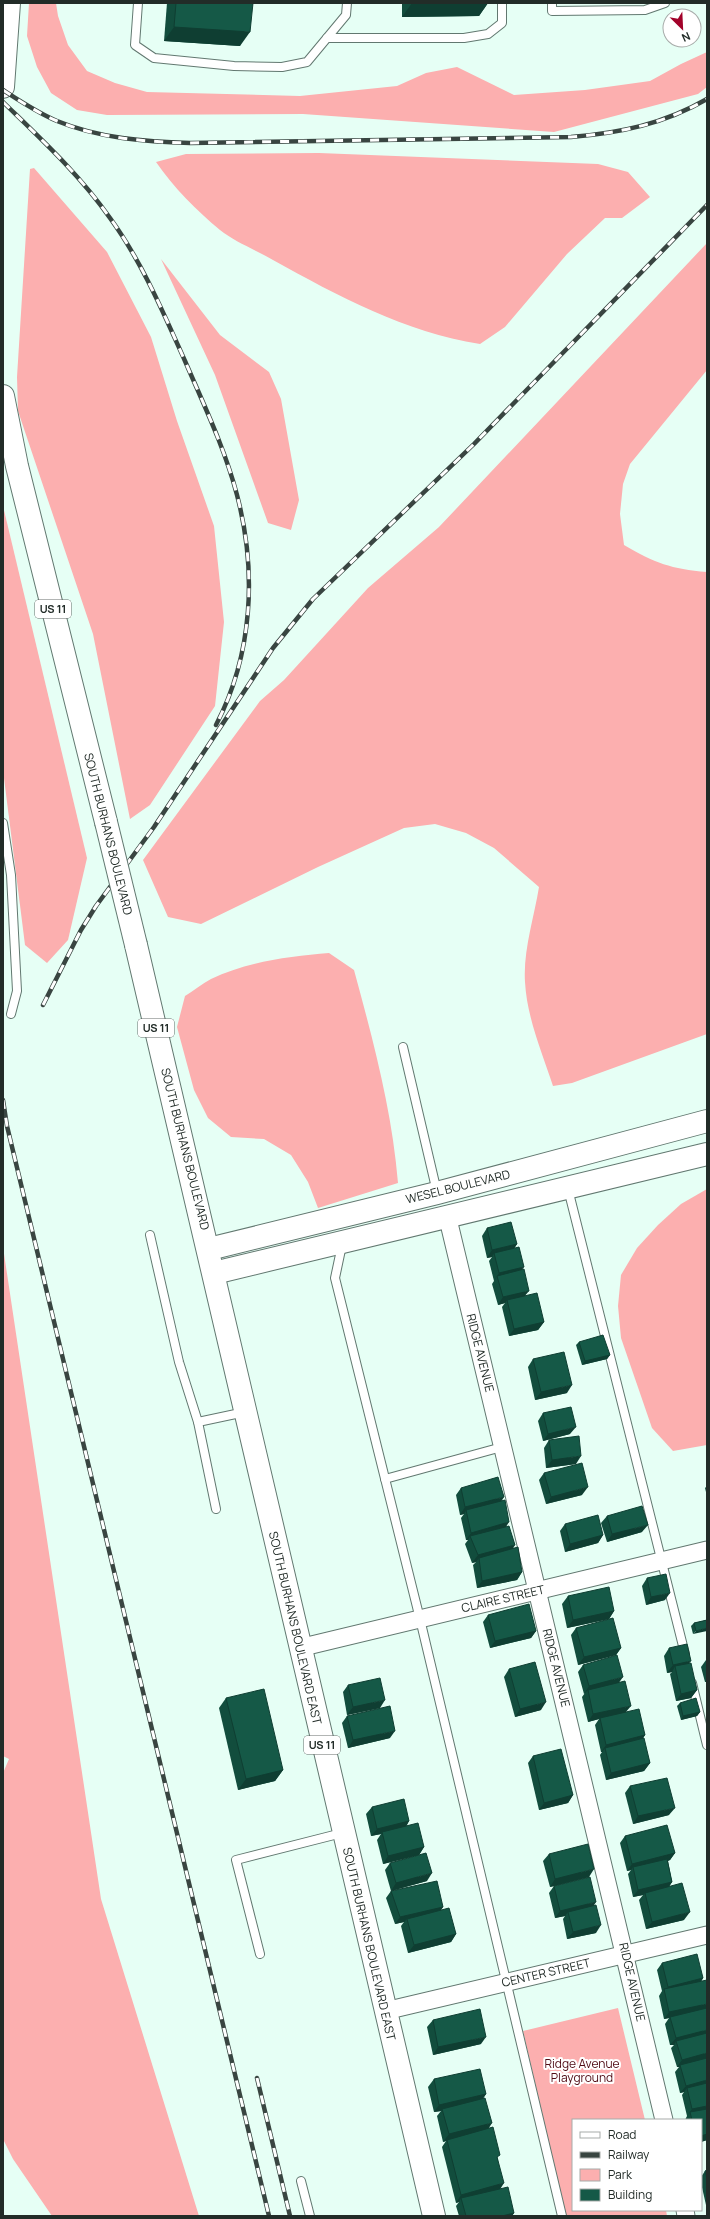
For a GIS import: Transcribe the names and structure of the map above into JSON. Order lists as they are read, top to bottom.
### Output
{
  "streets": {
    "main road": [
      "US 11",
      "SOUTH BURHANS BOULEVARD",
      "WESEL BOULEVARD",
      "SOUTH BURHANS BOULEVARD EAST"
    ],
    "street": ["RIDGE AVENUE", "CLAIRE STREET", "CENTER STREET"]
  },
  "crossings": [
    ["SOUTH BURHANS BOULEVARD", "WESEL BOULEVARD"],
    ["SOUTH BURHANS BOULEVARD", "SOUTH BURHANS BOULEVARD EAST"],
    ["WESEL BOULEVARD", "RIDGE AVENUE"],
    ["WESEL BOULEVARD", "SOUTH BURHANS BOULEVARD EAST"],
    ["RIDGE AVENUE", "CLAIRE STREET"],
    ["RIDGE AVENUE", "CENTER STREET"],
    ["CLAIRE STREET", "SOUTH BURHANS BOULEVARD EAST"],
    ["SOUTH BURHANS BOULEVARD EAST", "CENTER STREET"]
  ],
  "parks": ["Ridge Avenue Playground"],
  "legend": [
    "Road",
    "Railway",
    "Park",
    "Building"
  ],
  "north": "bottom right"
}
